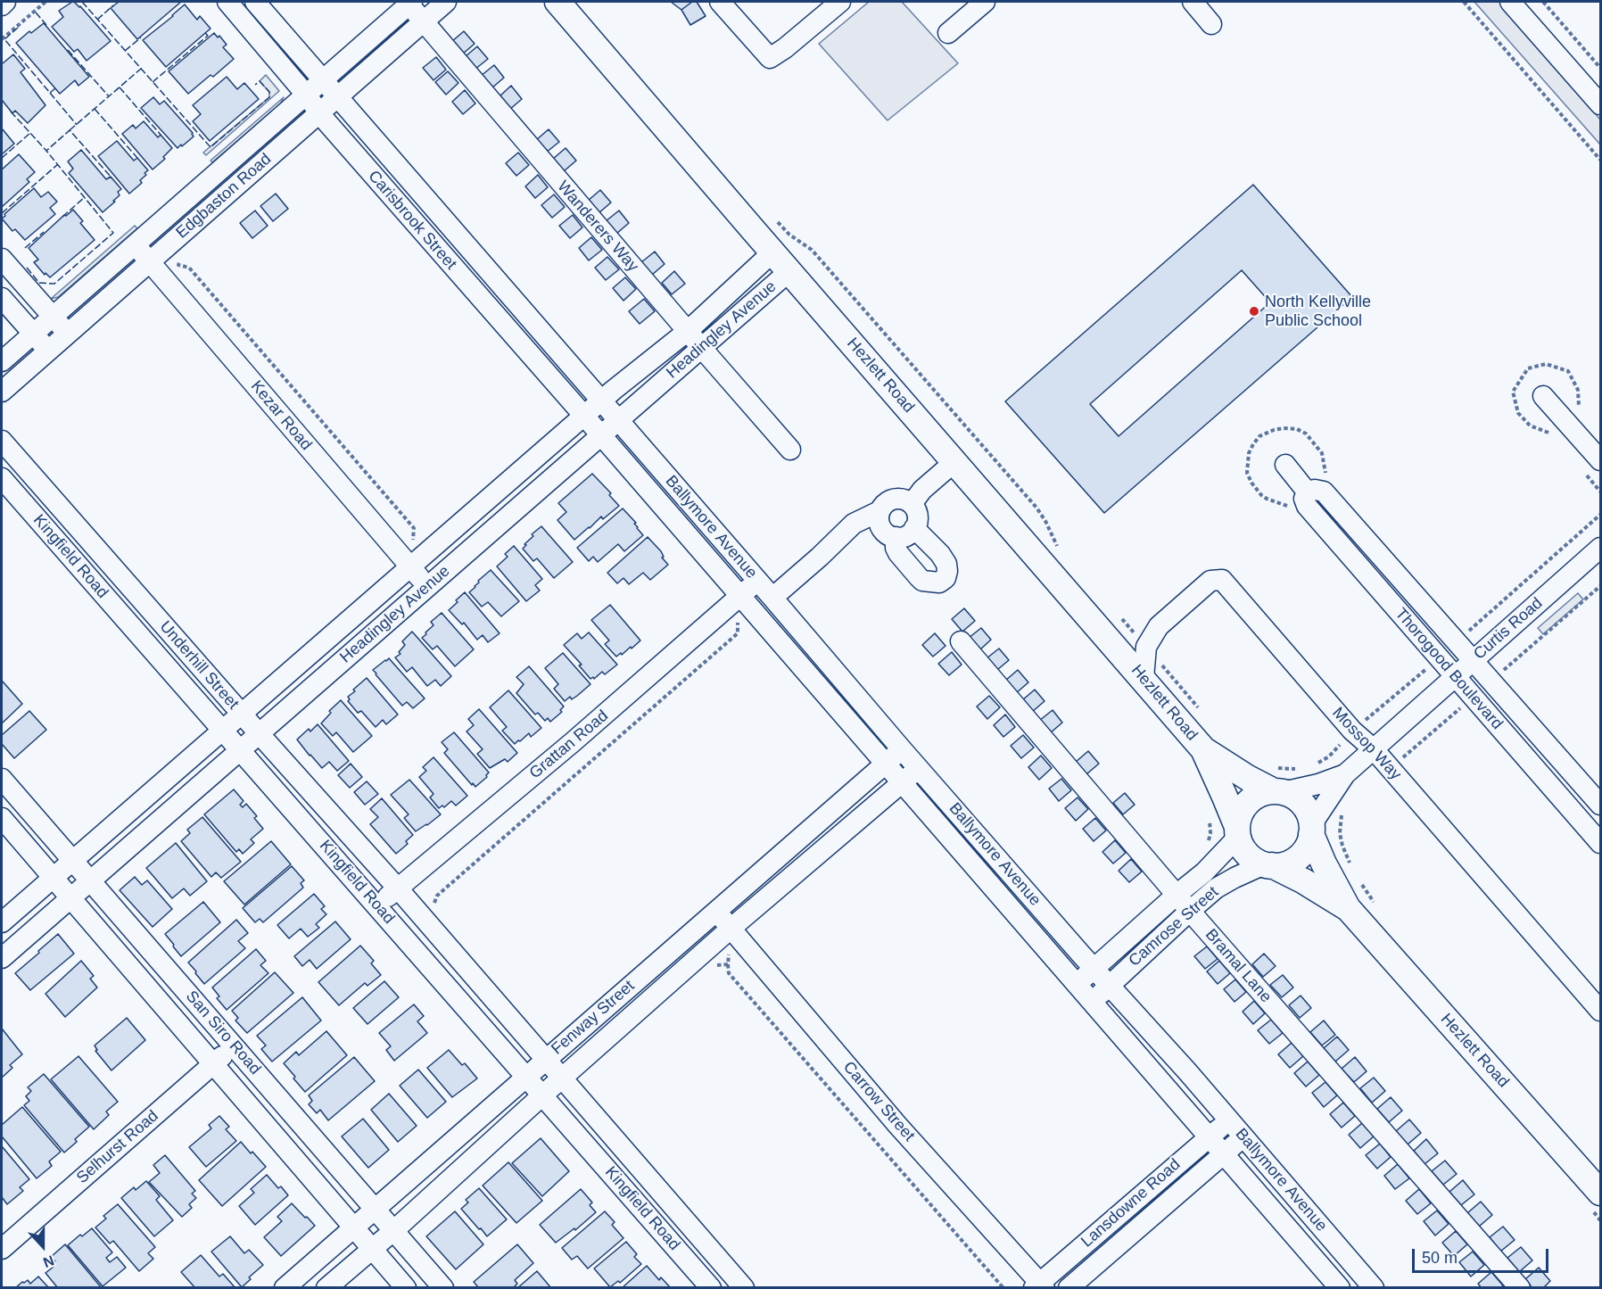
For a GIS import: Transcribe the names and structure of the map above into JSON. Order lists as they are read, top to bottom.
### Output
{
  "streets": {
    "main road": ["Hezlett Road"],
    "street": [
      "Edgbaston Road",
      "Carisbrook Street",
      "Wanderers Way",
      "Headingley Avenue",
      "Kezar Road",
      "Ballymore Avenue",
      "Kingfield Road",
      "Curtis Road",
      "Underhill Street",
      "Thorogood Boulevard",
      "Mossop Way",
      "Grattan Road",
      "Camrose Street",
      "Bramal Lane",
      "Fenway Street",
      "San Siro Road",
      "Carrow Street",
      "Selhurst Road",
      "Lansdowne Road"
    ]
  },
  "crossings": [
    ["Edgbaston Road", "Carisbrook Street"],
    ["Edgbaston Road", "Wanderers Way"],
    ["Edgbaston Road", "Kezar Road"],
    ["Carisbrook Street", "Headingley Avenue"],
    ["Carisbrook Street", "Ballymore Avenue"],
    ["Wanderers Way", "Headingley Avenue"],
    ["Headingley Avenue", "Hezlett Road"],
    ["Headingley Avenue", "Kezar Road"],
    ["Headingley Avenue", "Ballymore Avenue"],
    ["Headingley Avenue", "Kingfield Road"],
    ["Headingley Avenue", "Underhill Street"],
    ["Headingley Avenue", "San Siro Road"],
    ["Hezlett Road", "Curtis Road"],
    ["Hezlett Road", "Camrose Street"],
    ["Ballymore Avenue", "Grattan Road"],
    ["Ballymore Avenue", "Camrose Street"],
    ["Ballymore Avenue", "Fenway Street"],
    ["Ballymore Avenue", "Lansdowne Road"],
    ["Kingfield Road", "Underhill Street"],
    ["Kingfield Road", "Grattan Road"],
    ["Kingfield Road", "Fenway Street"],
    ["Curtis Road", "Thorogood Boulevard"],
    ["Curtis Road", "Mossop Way"],
    ["Curtis Road", "Camrose Street"],
    ["Underhill Street", "Grattan Road"],
    ["Camrose Street", "Bramal Lane"],
    ["Fenway Street", "San Siro Road"],
    ["Fenway Street", "Carrow Street"],
    ["San Siro Road", "Selhurst Road"],
    ["Carrow Street", "Lansdowne Road"]
  ],
  "places": ["North Kellyville Public School"],
  "scale_bar": "50 m",
  "north": "bottom"
}
